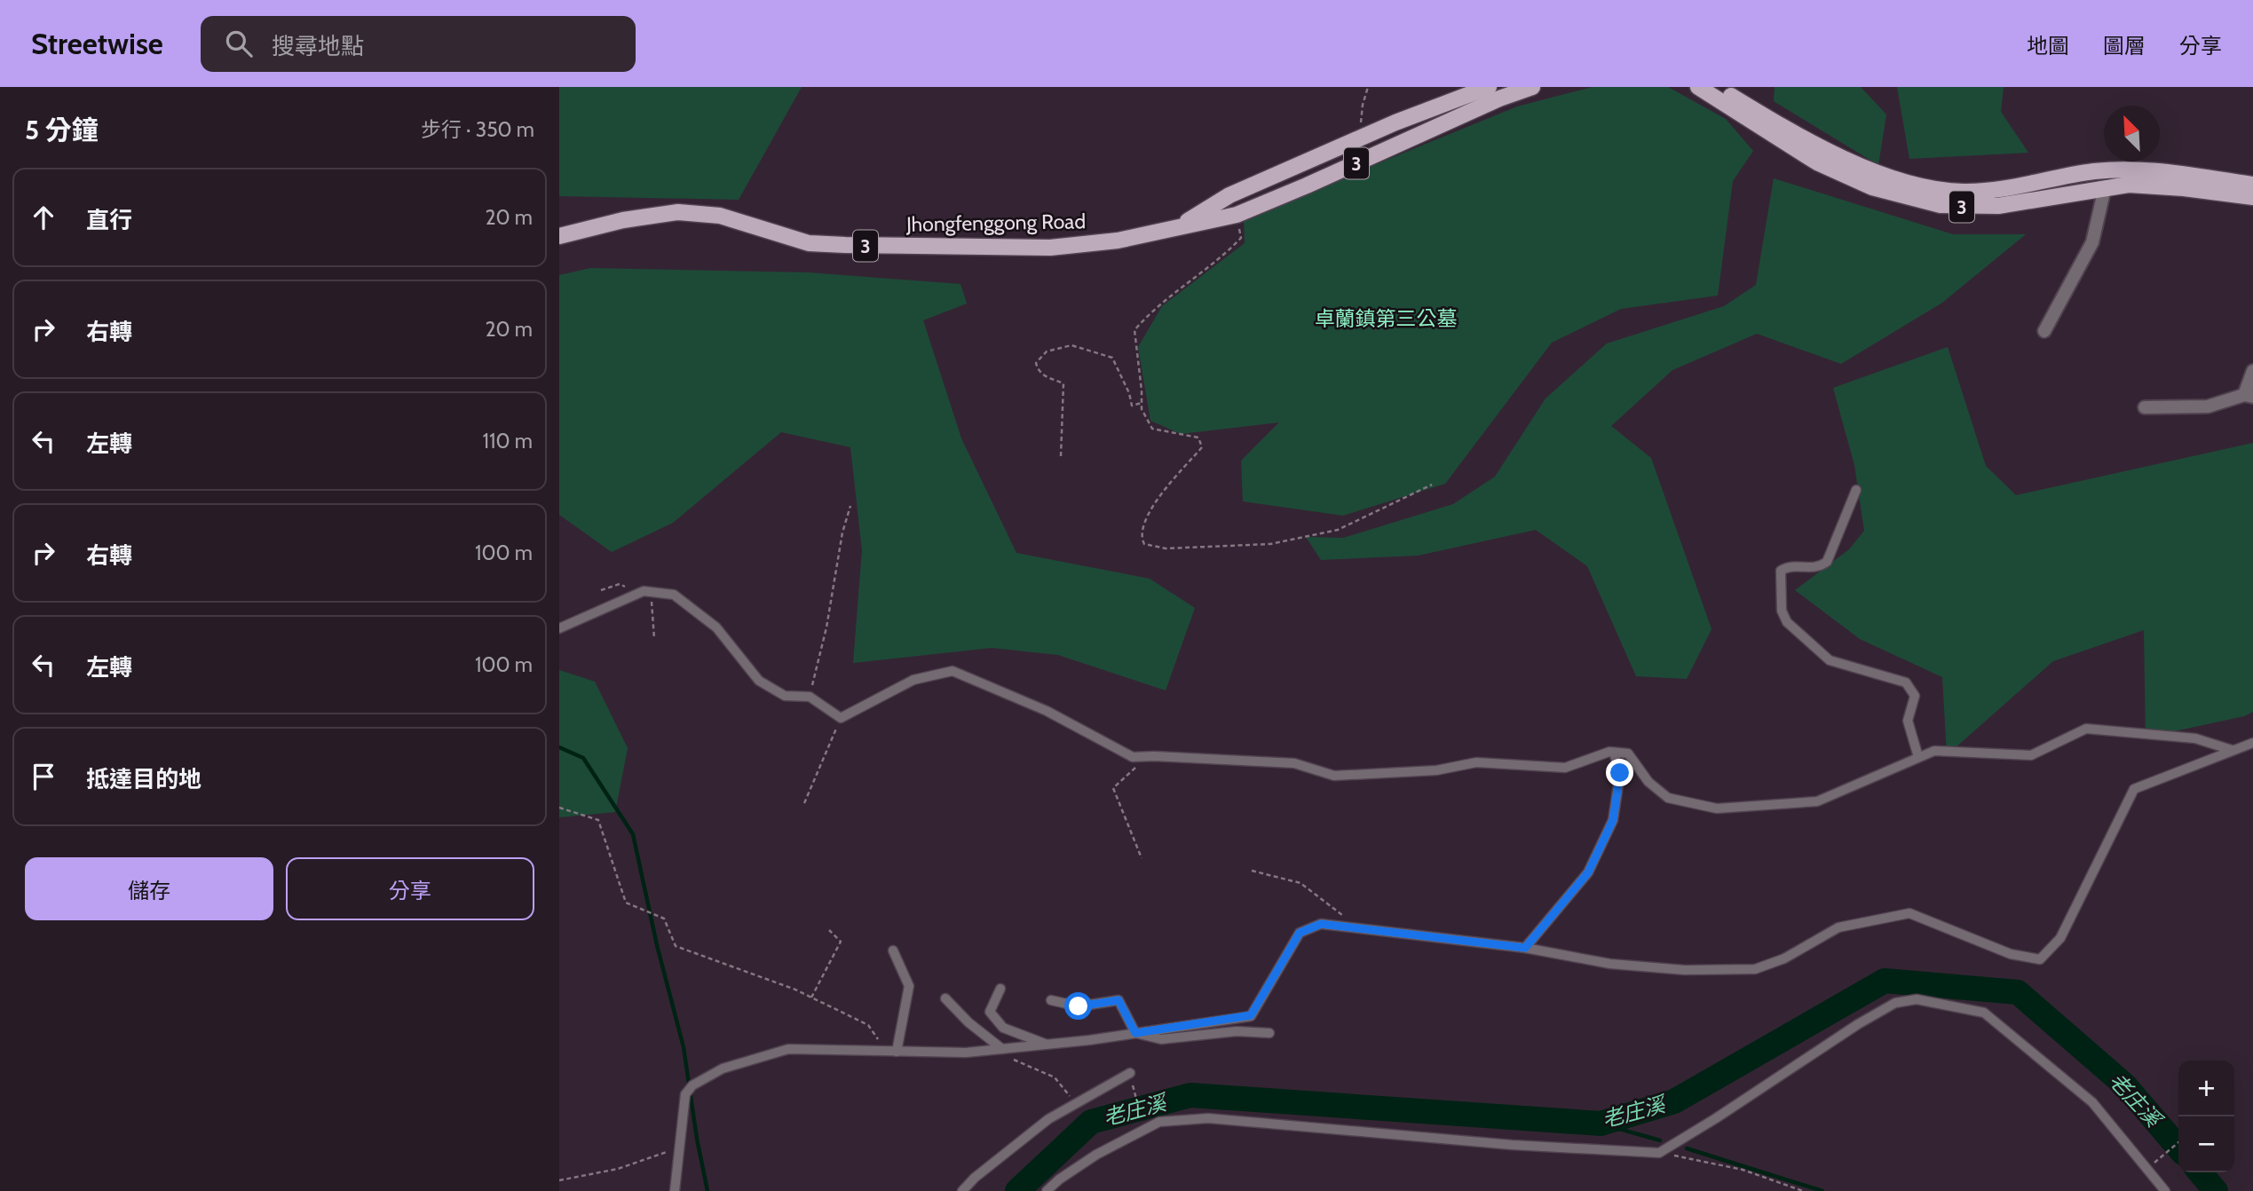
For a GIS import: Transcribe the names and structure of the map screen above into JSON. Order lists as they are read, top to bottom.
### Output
{
  "streets": {
    "main road": ["3", "Jhongfenggong Road"]
  },
  "water": ["老庄溪"],
  "parks": ["卓蘭鎮第三公墓"],
  "north": "top left",
  "page": {
    "header": "Streetwise",
    "search": "搜尋地點",
    "nav": ["地圖", "圖層", "分享"],
    "heading": ["5 分鐘", "步行 · 350 m"],
    "list": [
      ["直行", "20 m"],
      ["右轉", "20 m"],
      ["左轉", "110 m"],
      ["右轉", "100 m"],
      ["左轉", "100 m"],
      "抵達目的地"
    ],
    "buttons": ["儲存", "分享"],
    "map_buttons": ["+", "−"]
  }
}
